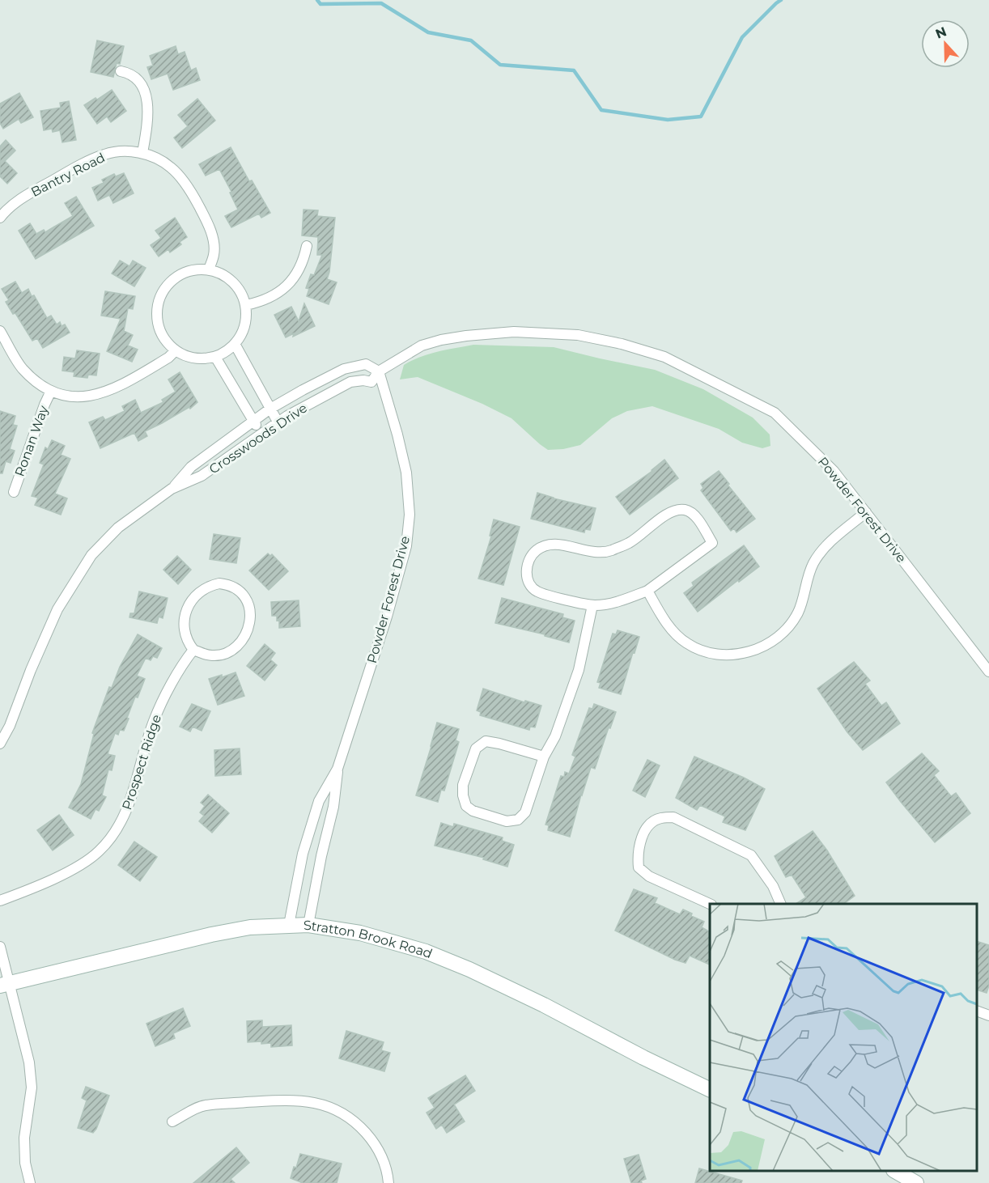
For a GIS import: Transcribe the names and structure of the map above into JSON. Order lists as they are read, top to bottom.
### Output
{
  "streets": {
    "street": [
      "Bantry Road",
      "Crosswoods Drive",
      "Ronan Way",
      "Powder Forest Drive",
      "Prospect Ridge",
      "Stratton Brook Road"
    ]
  },
  "crossings": [
    ["Crosswoods Drive", "Powder Forest Drive"],
    ["Powder Forest Drive", "Stratton Brook Road"]
  ],
  "north": "top"
}
